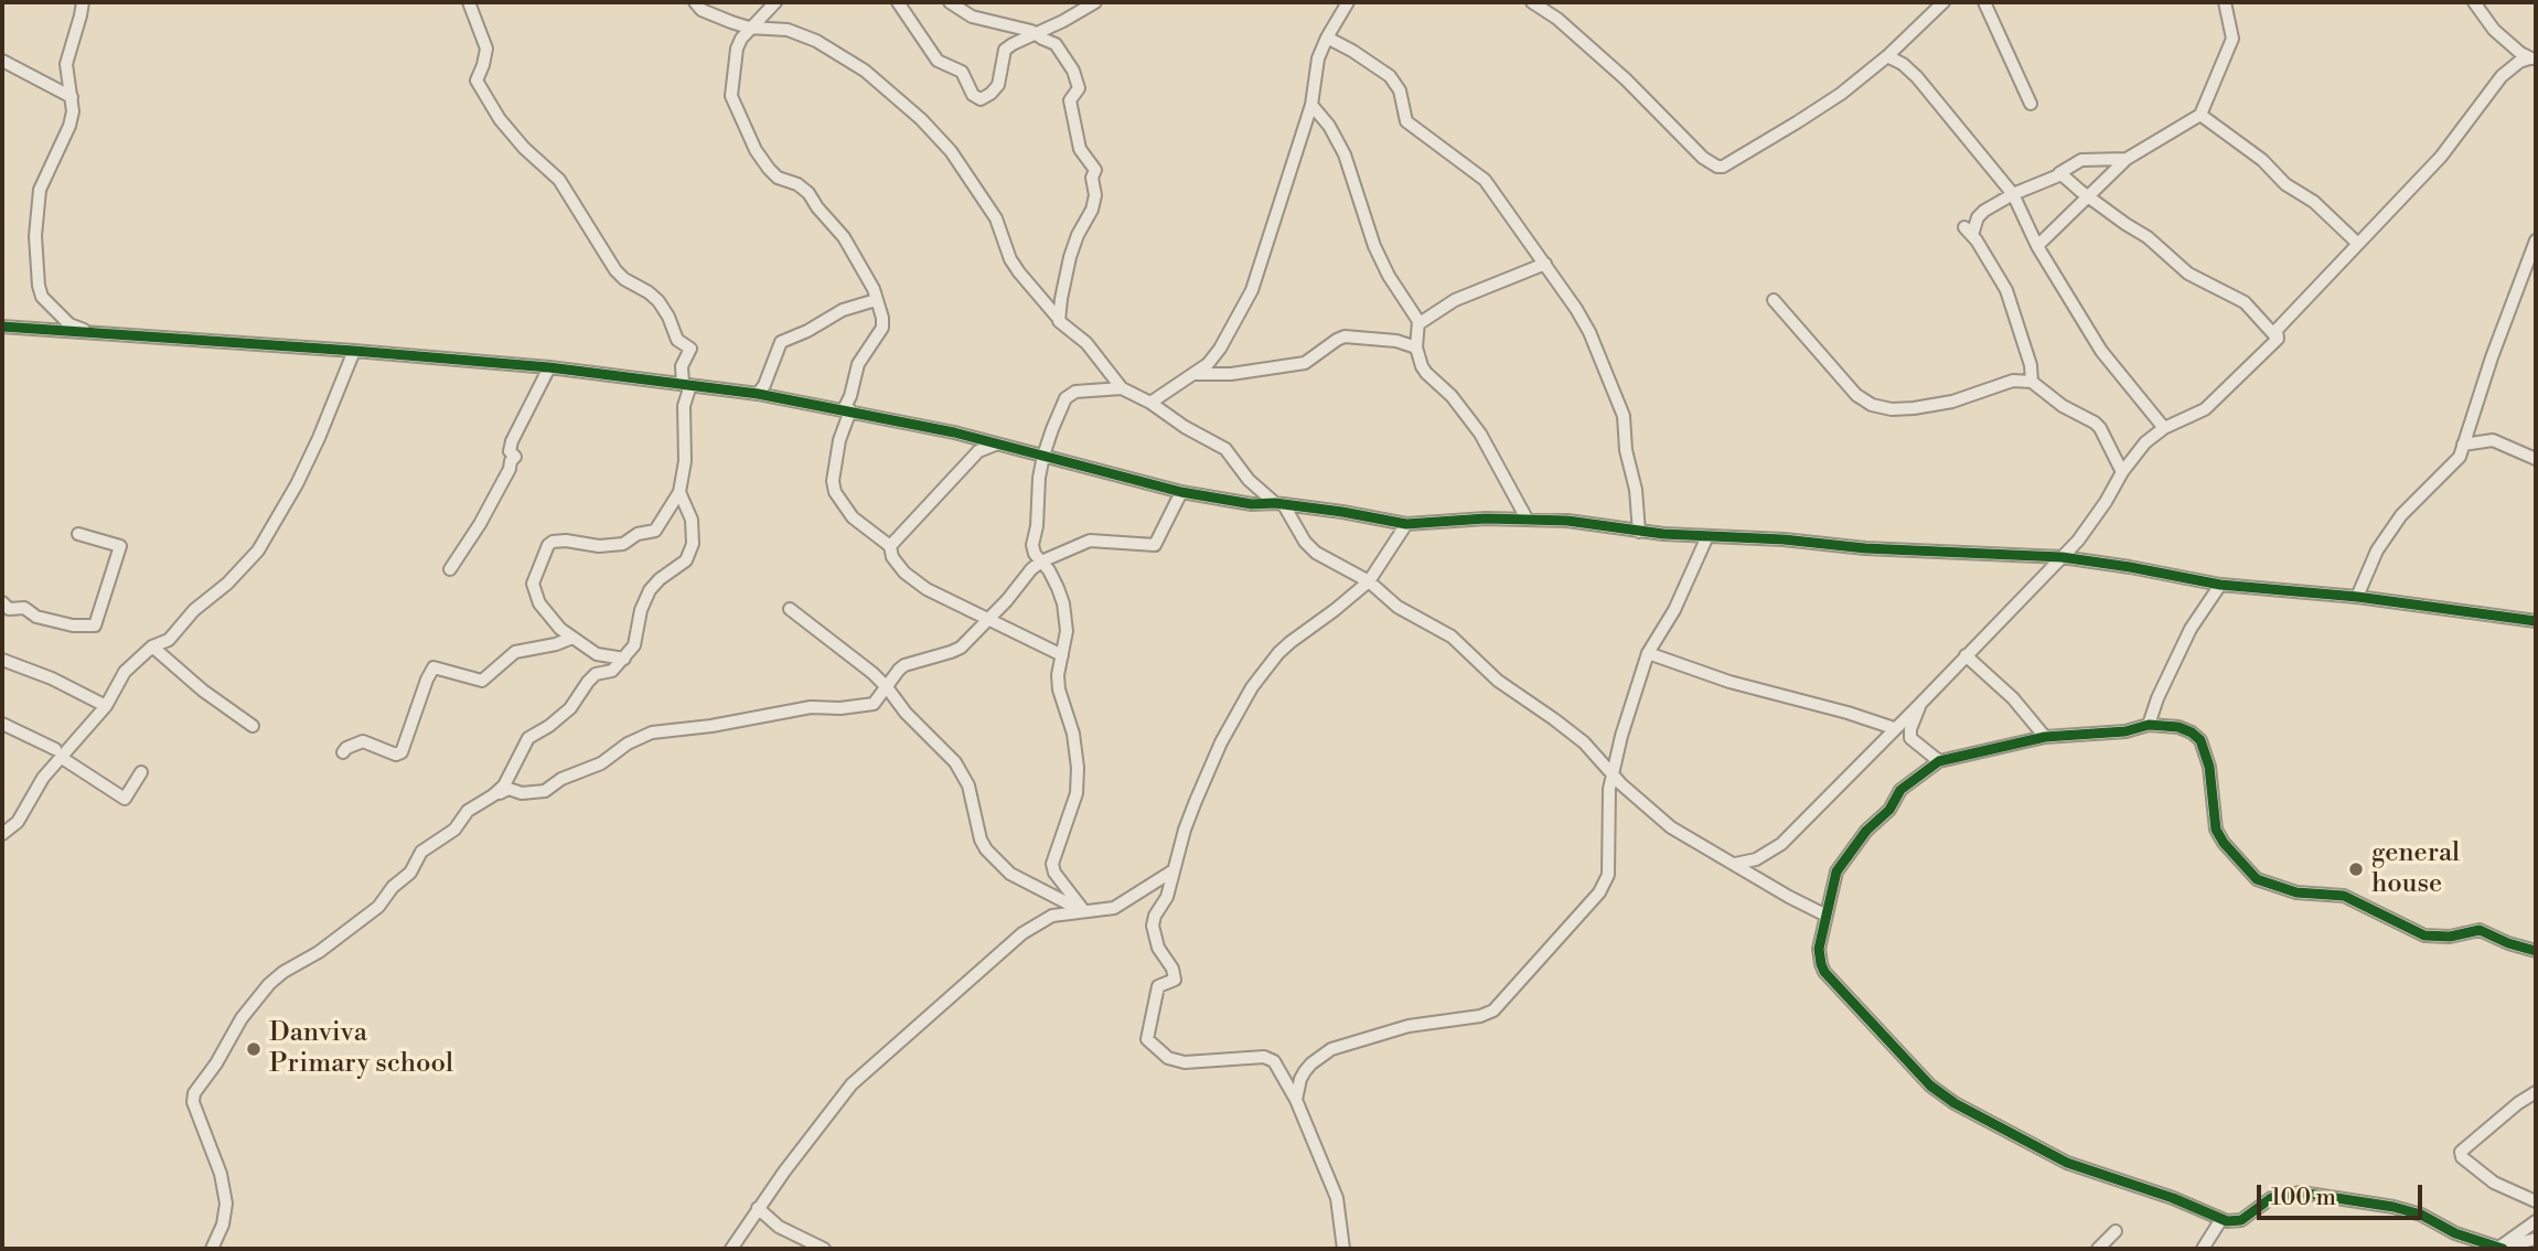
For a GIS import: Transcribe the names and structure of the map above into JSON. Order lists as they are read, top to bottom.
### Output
{
  "places": ["general house", "Danviva Primary school"],
  "scale_bar": "100 m"
}
